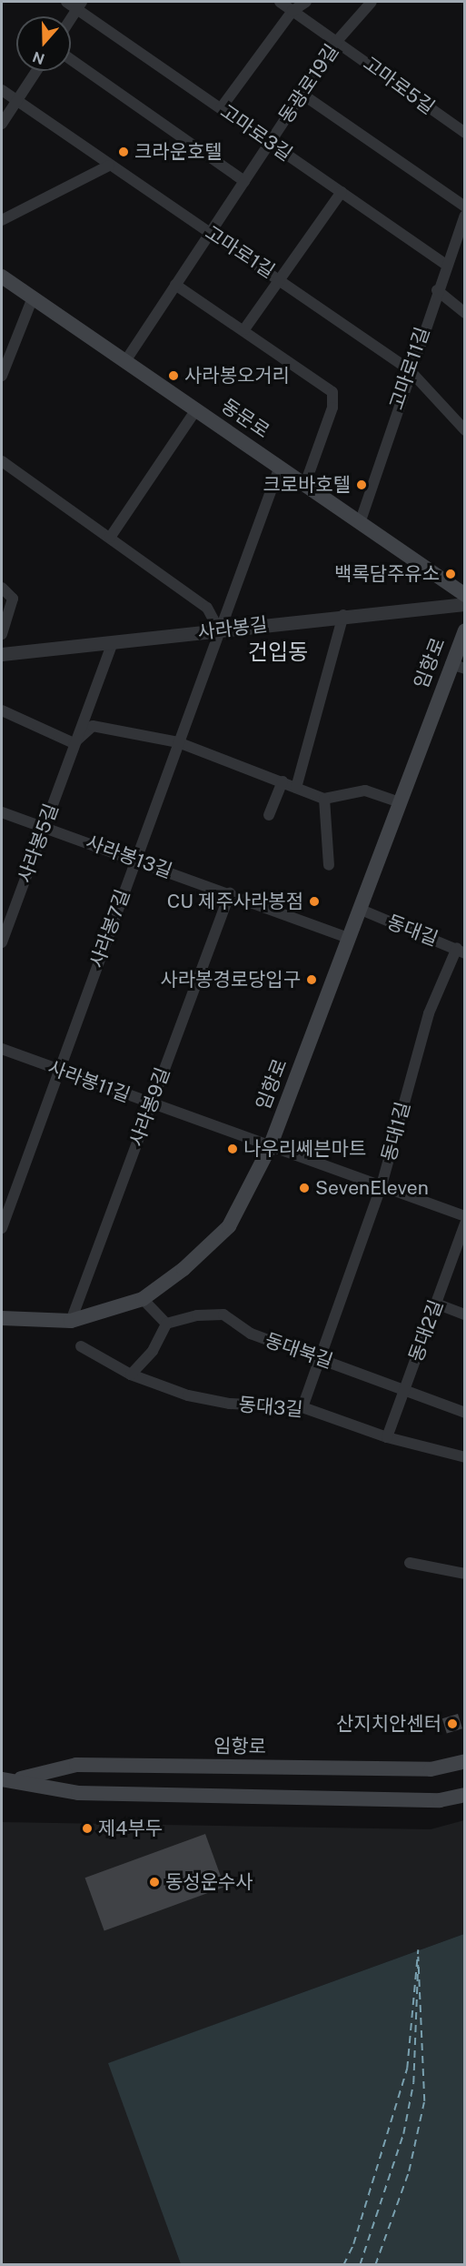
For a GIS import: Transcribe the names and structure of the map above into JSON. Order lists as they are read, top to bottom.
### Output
{
  "streets": {
    "main road": ["동문로", "임항로"],
    "street": [
      "동광로19길",
      "고마로5길",
      "고마로3길",
      "고마로1길",
      "고마로11길",
      "사라봉길",
      "사라봉5길",
      "사라봉13길",
      "사라봉7길",
      "동대길",
      "사라봉11길",
      "사라봉9길",
      "동대1길",
      "동대2길",
      "동대북길",
      "동대3길"
    ]
  },
  "crossings": [
    ["동광로19길", "고마로5길"],
    ["동광로19길", "고마로3길"],
    ["동광로19길", "고마로1길"],
    ["동광로19길", "동문로"],
    ["고마로3길", "고마로11길"],
    ["고마로1길", "고마로11길"],
    ["고마로11길", "동문로"],
    ["동문로", "사라봉7길"],
    ["사라봉길", "사라봉5길"],
    ["사라봉길", "사라봉7길"],
    ["임항로", "사라봉13길"],
    ["임항로", "동대길"],
    ["임항로", "사라봉11길"],
    ["임항로", "사라봉9길"],
    ["사라봉5길", "사라봉13길"],
    ["사라봉13길", "사라봉7길"],
    ["사라봉13길", "사라봉9길"],
    ["사라봉7길", "사라봉11길"],
    ["동대길", "동대1길"],
    ["사라봉11길", "사라봉9길"],
    ["사라봉11길", "동대1길"],
    ["동대1길", "동대북길"],
    ["동대1길", "동대3길"],
    ["동대2길", "동대북길"],
    ["동대2길", "동대3길"]
  ],
  "districts": ["건입동"],
  "places": [
    "크라운호텔",
    "사라봉오거리",
    "크로바호텔",
    "백록담주유소",
    "CU 제주사라봉점",
    "사라봉경로당입구",
    "나우리쎄븐마트",
    "SevenEleven",
    "산지치안센터",
    "제4부두",
    "동성운수사"
  ],
  "north": "bottom"
}
